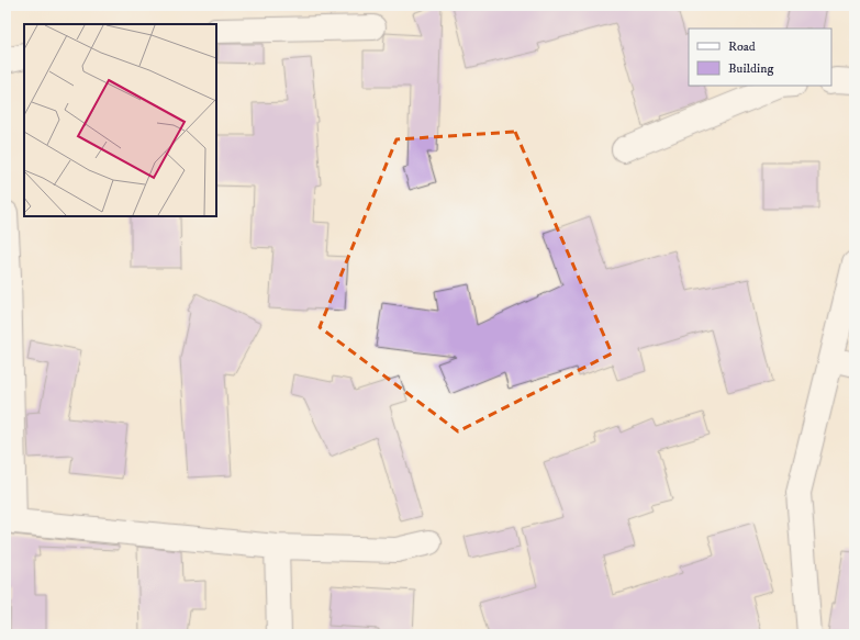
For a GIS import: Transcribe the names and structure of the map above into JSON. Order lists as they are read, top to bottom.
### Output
{
  "legend": ["Road", "Building"]
}
